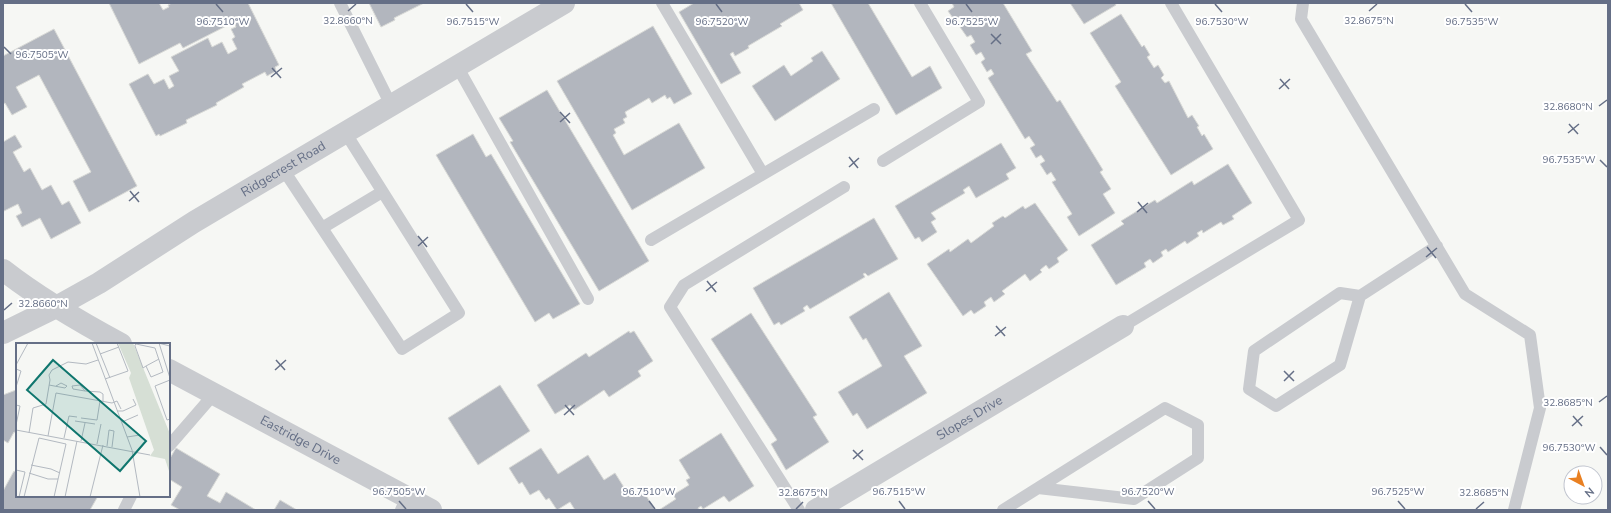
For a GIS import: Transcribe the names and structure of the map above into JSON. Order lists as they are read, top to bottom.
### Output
{
  "streets": {
    "street": ["Ridgecrest Road", "Slopes Drive", "Eastridge Drive"]
  },
  "north": "bottom right",
  "coordinates": [
    "32.8660°N",
    "32.8675°N",
    "96.7530°W",
    "96.7510°W",
    "96.7515°W",
    "96.7520°W",
    "96.7525°W",
    "96.7535°W",
    "96.7505°W",
    "32.8680°N",
    "32.8685°N"
  ]
}
